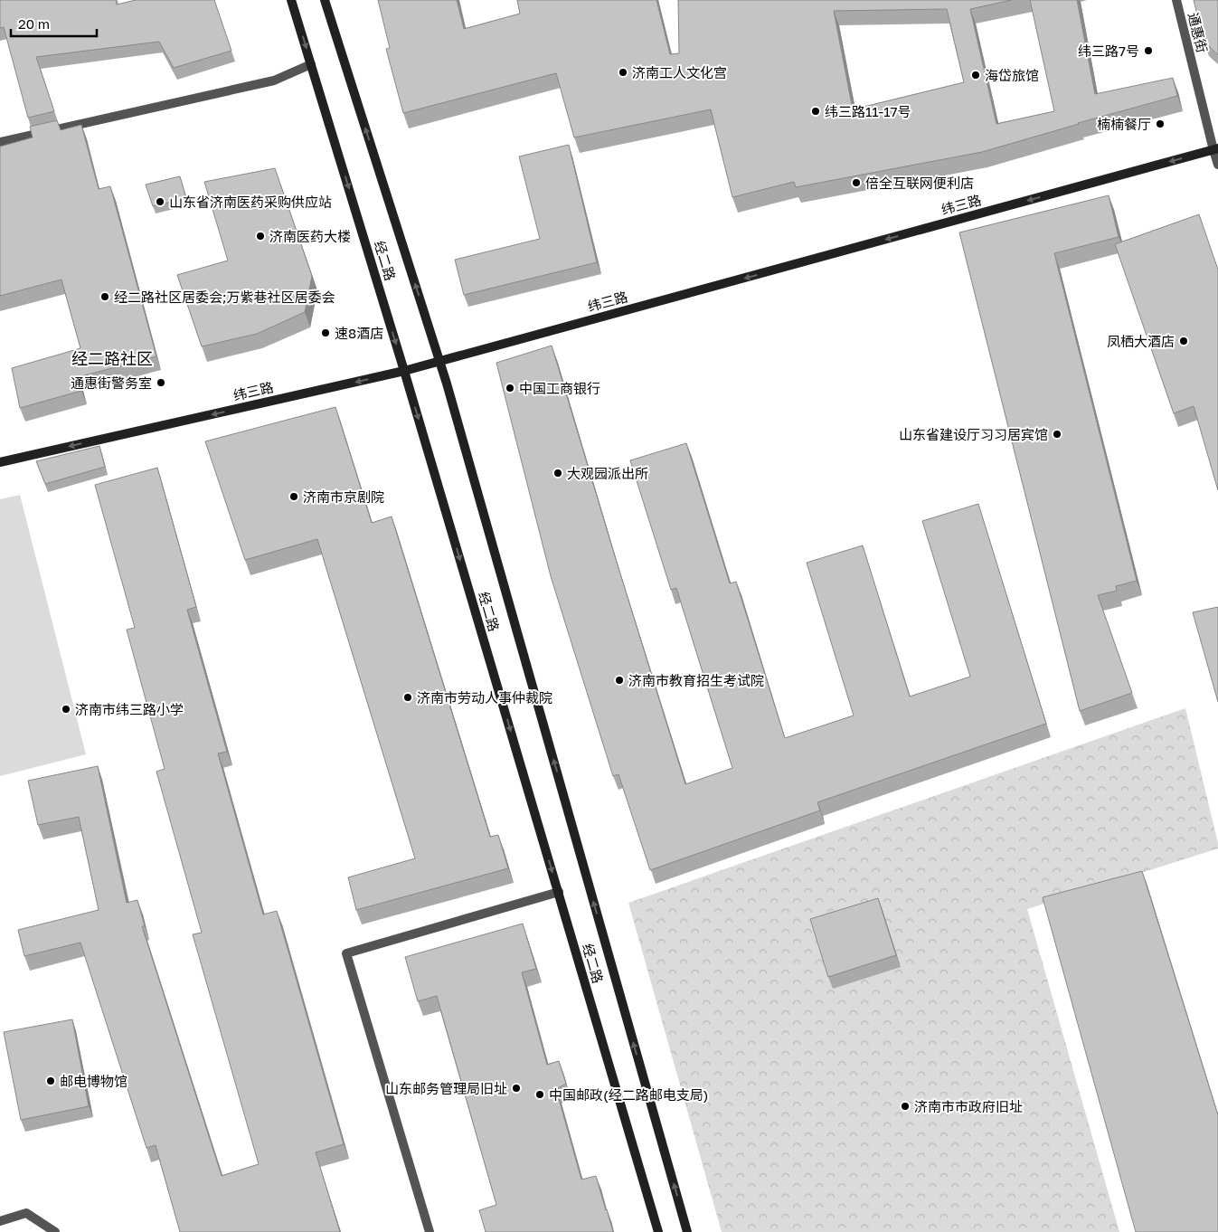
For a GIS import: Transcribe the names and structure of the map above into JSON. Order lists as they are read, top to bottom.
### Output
{
  "streets": {
    "street": ["通惠街", "纬三路", "经二路"]
  },
  "crossings": [
    ["通惠街", "纬三路"],
    ["纬三路", "经二路"]
  ],
  "one_way": ["纬三路"],
  "districts": ["经二路社区"],
  "places": [
    "纬三路7号",
    "济南工人文化宫",
    "海岱旅馆",
    "纬三路11-17号",
    "楠楠餐厅",
    "倍全互联网便利店",
    "山东省济南医药采购供应站",
    "济南医药大楼",
    "经二路社区居委会;万紫巷社区居委会",
    "速8酒店",
    "凤栖大酒店",
    "通惠街警务室",
    "中国工商银行",
    "山东省建设厅习习居宾馆",
    "大观园派出所",
    "济南市京剧院",
    "济南市教育招生考试院",
    "济南市劳动人事仲裁院",
    "济南市纬三路小学",
    "邮电博物馆",
    "山东邮务管理局旧址",
    "中国邮政(经二路邮电支局)",
    "济南市市政府旧址"
  ],
  "scale_bar": "20 m"
}
